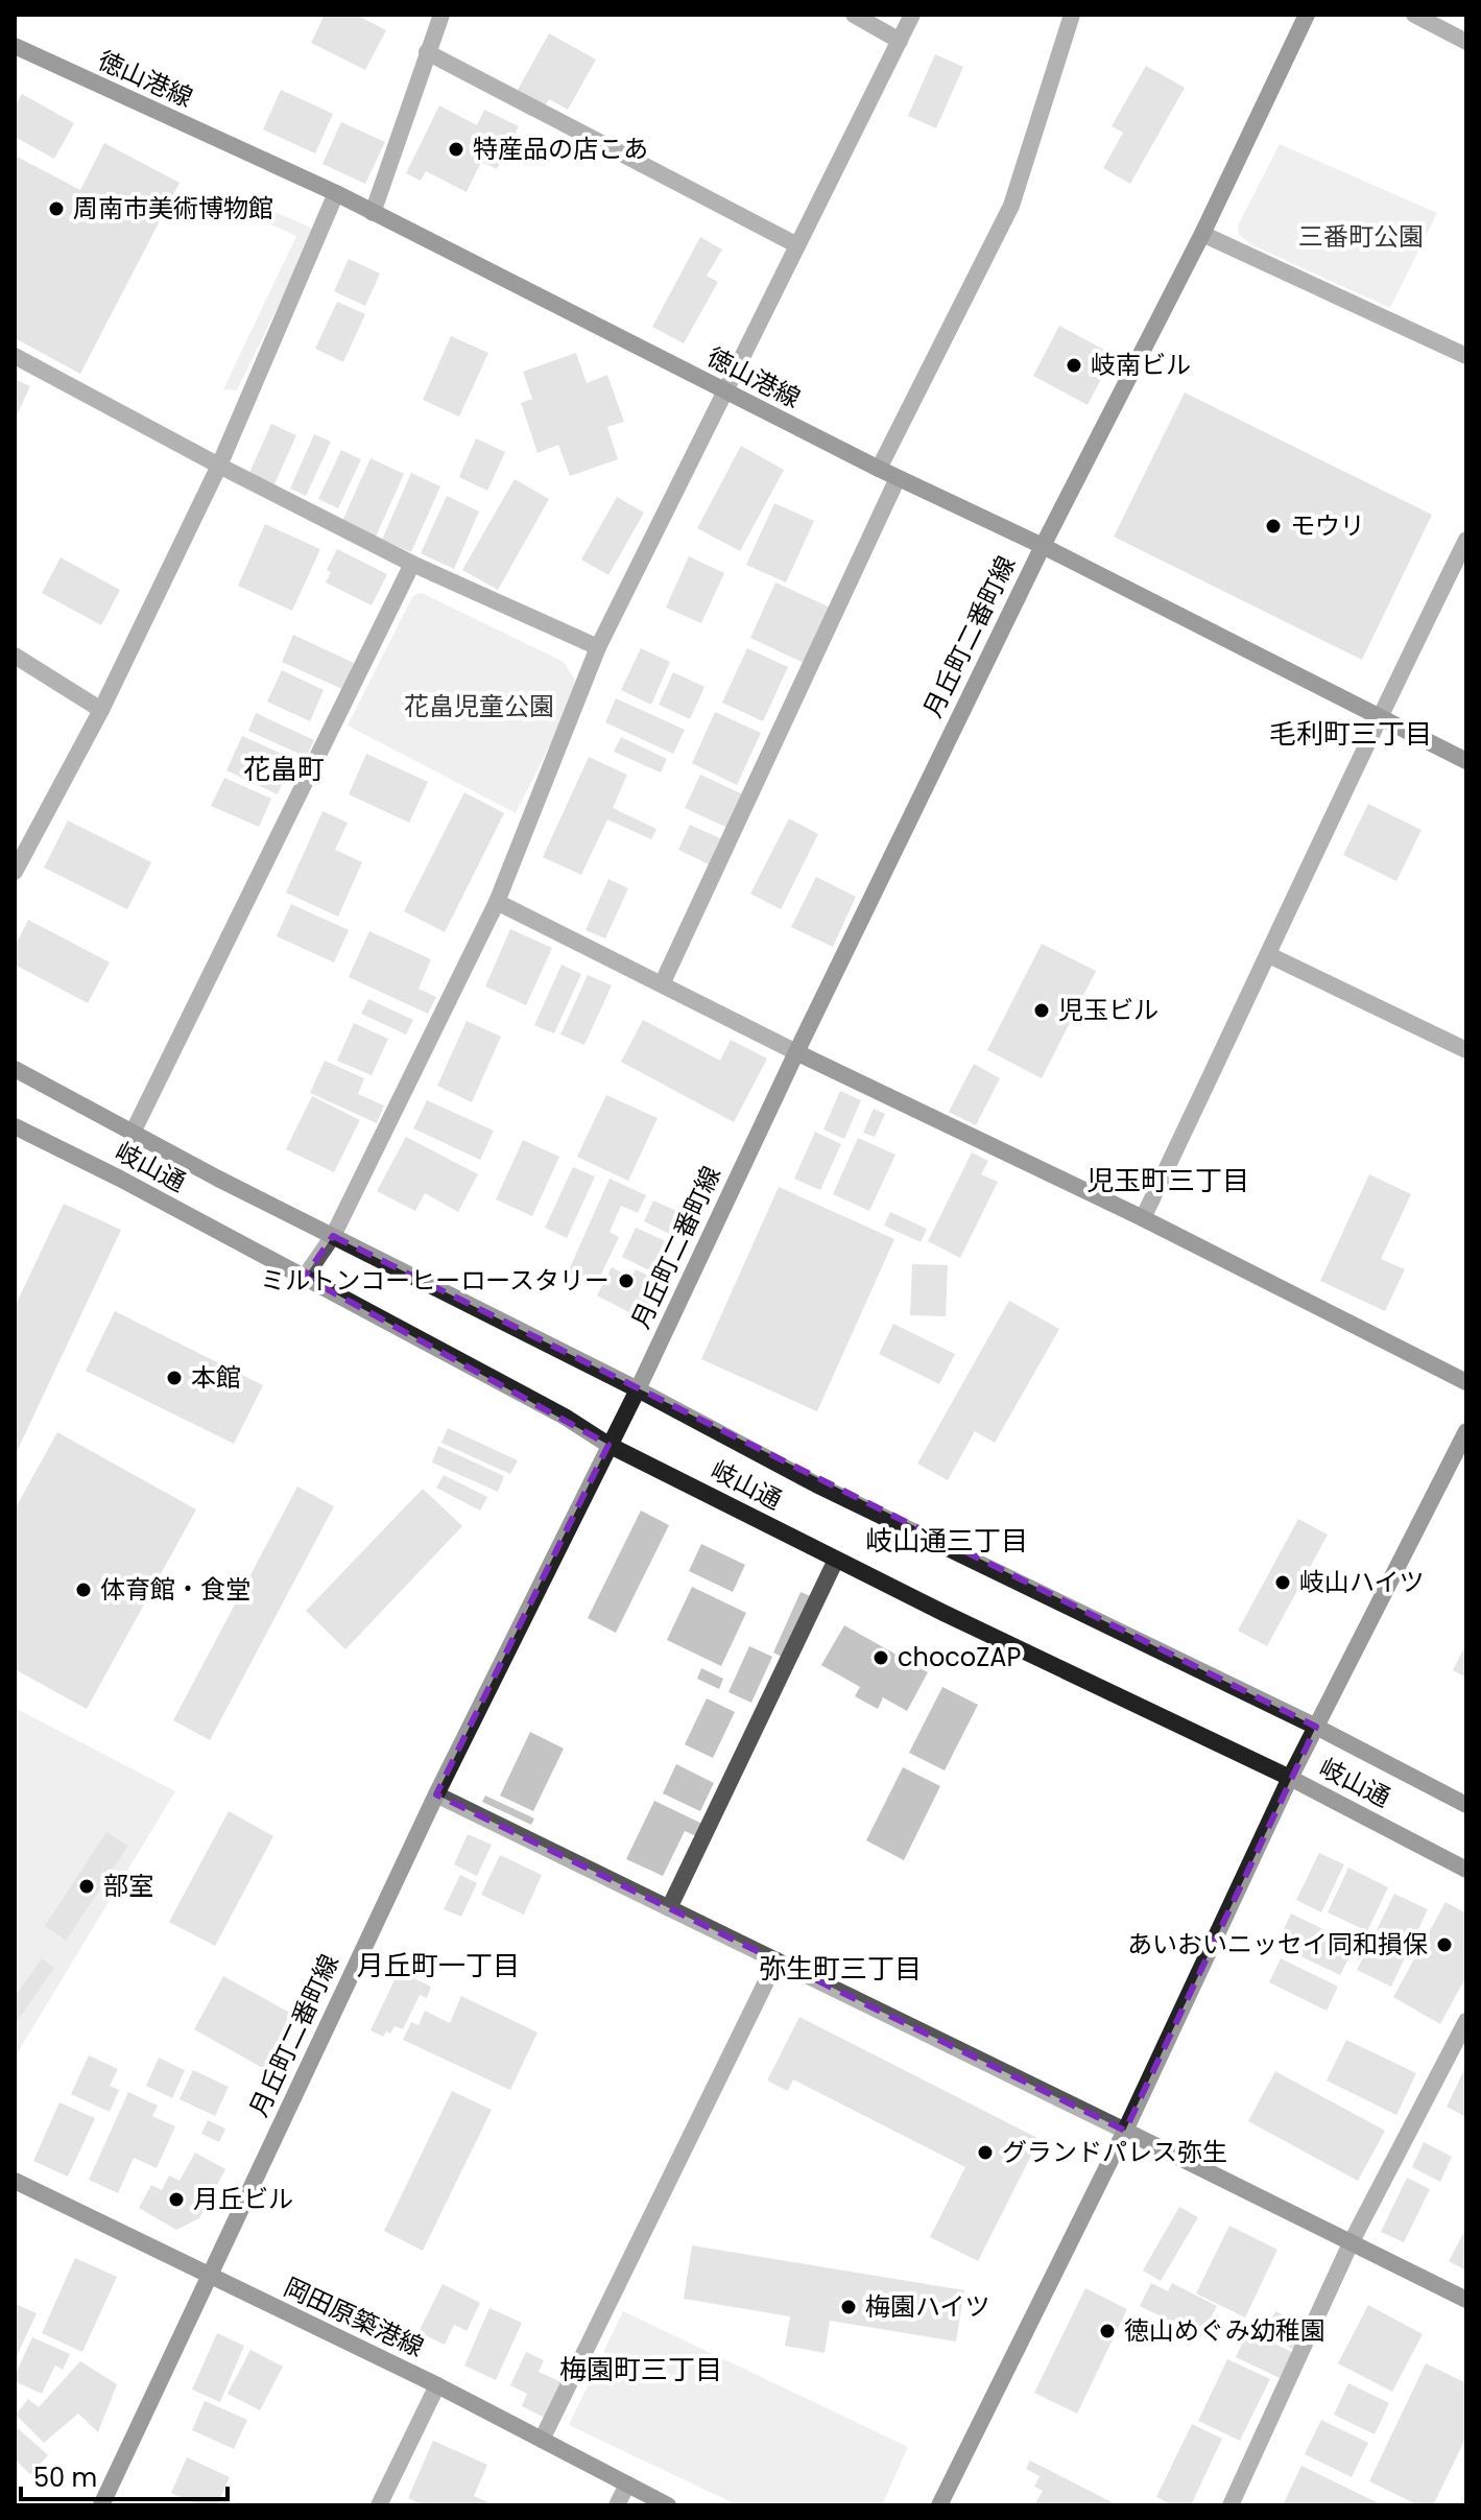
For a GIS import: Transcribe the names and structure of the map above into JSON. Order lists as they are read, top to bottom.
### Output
{
  "streets": {
    "street": [
      "徳山港線",
      "月丘町二番町線",
      "岐山通",
      "岡田原築港線"
    ]
  },
  "crossings": [
    ["徳山港線", "月丘町二番町線"],
    ["月丘町二番町線", "岐山通"],
    ["月丘町二番町線", "岡田原築港線"]
  ],
  "districts": [
    "毛利町三丁目",
    "花畠町",
    "児玉町三丁目",
    "岐山通三丁目",
    "月丘町一丁目",
    "弥生町三丁目",
    "梅園町三丁目"
  ],
  "parks": ["三番町公園", "花畠児童公園"],
  "places": [
    "特産品の店こあ",
    "周南市美術博物館",
    "岐南ビル",
    "モウリ",
    "児玉ビル",
    "ミルトンコーヒーロースタリー",
    "本館",
    "岐山ハイツ",
    "体育館・食堂",
    "chocoZAP",
    "部室",
    "あいおいニッセイ同和損保",
    "グランドパレス弥生",
    "月丘ビル",
    "梅園ハイツ",
    "徳山めぐみ幼稚園"
  ],
  "scale_bar": "50 m"
}
